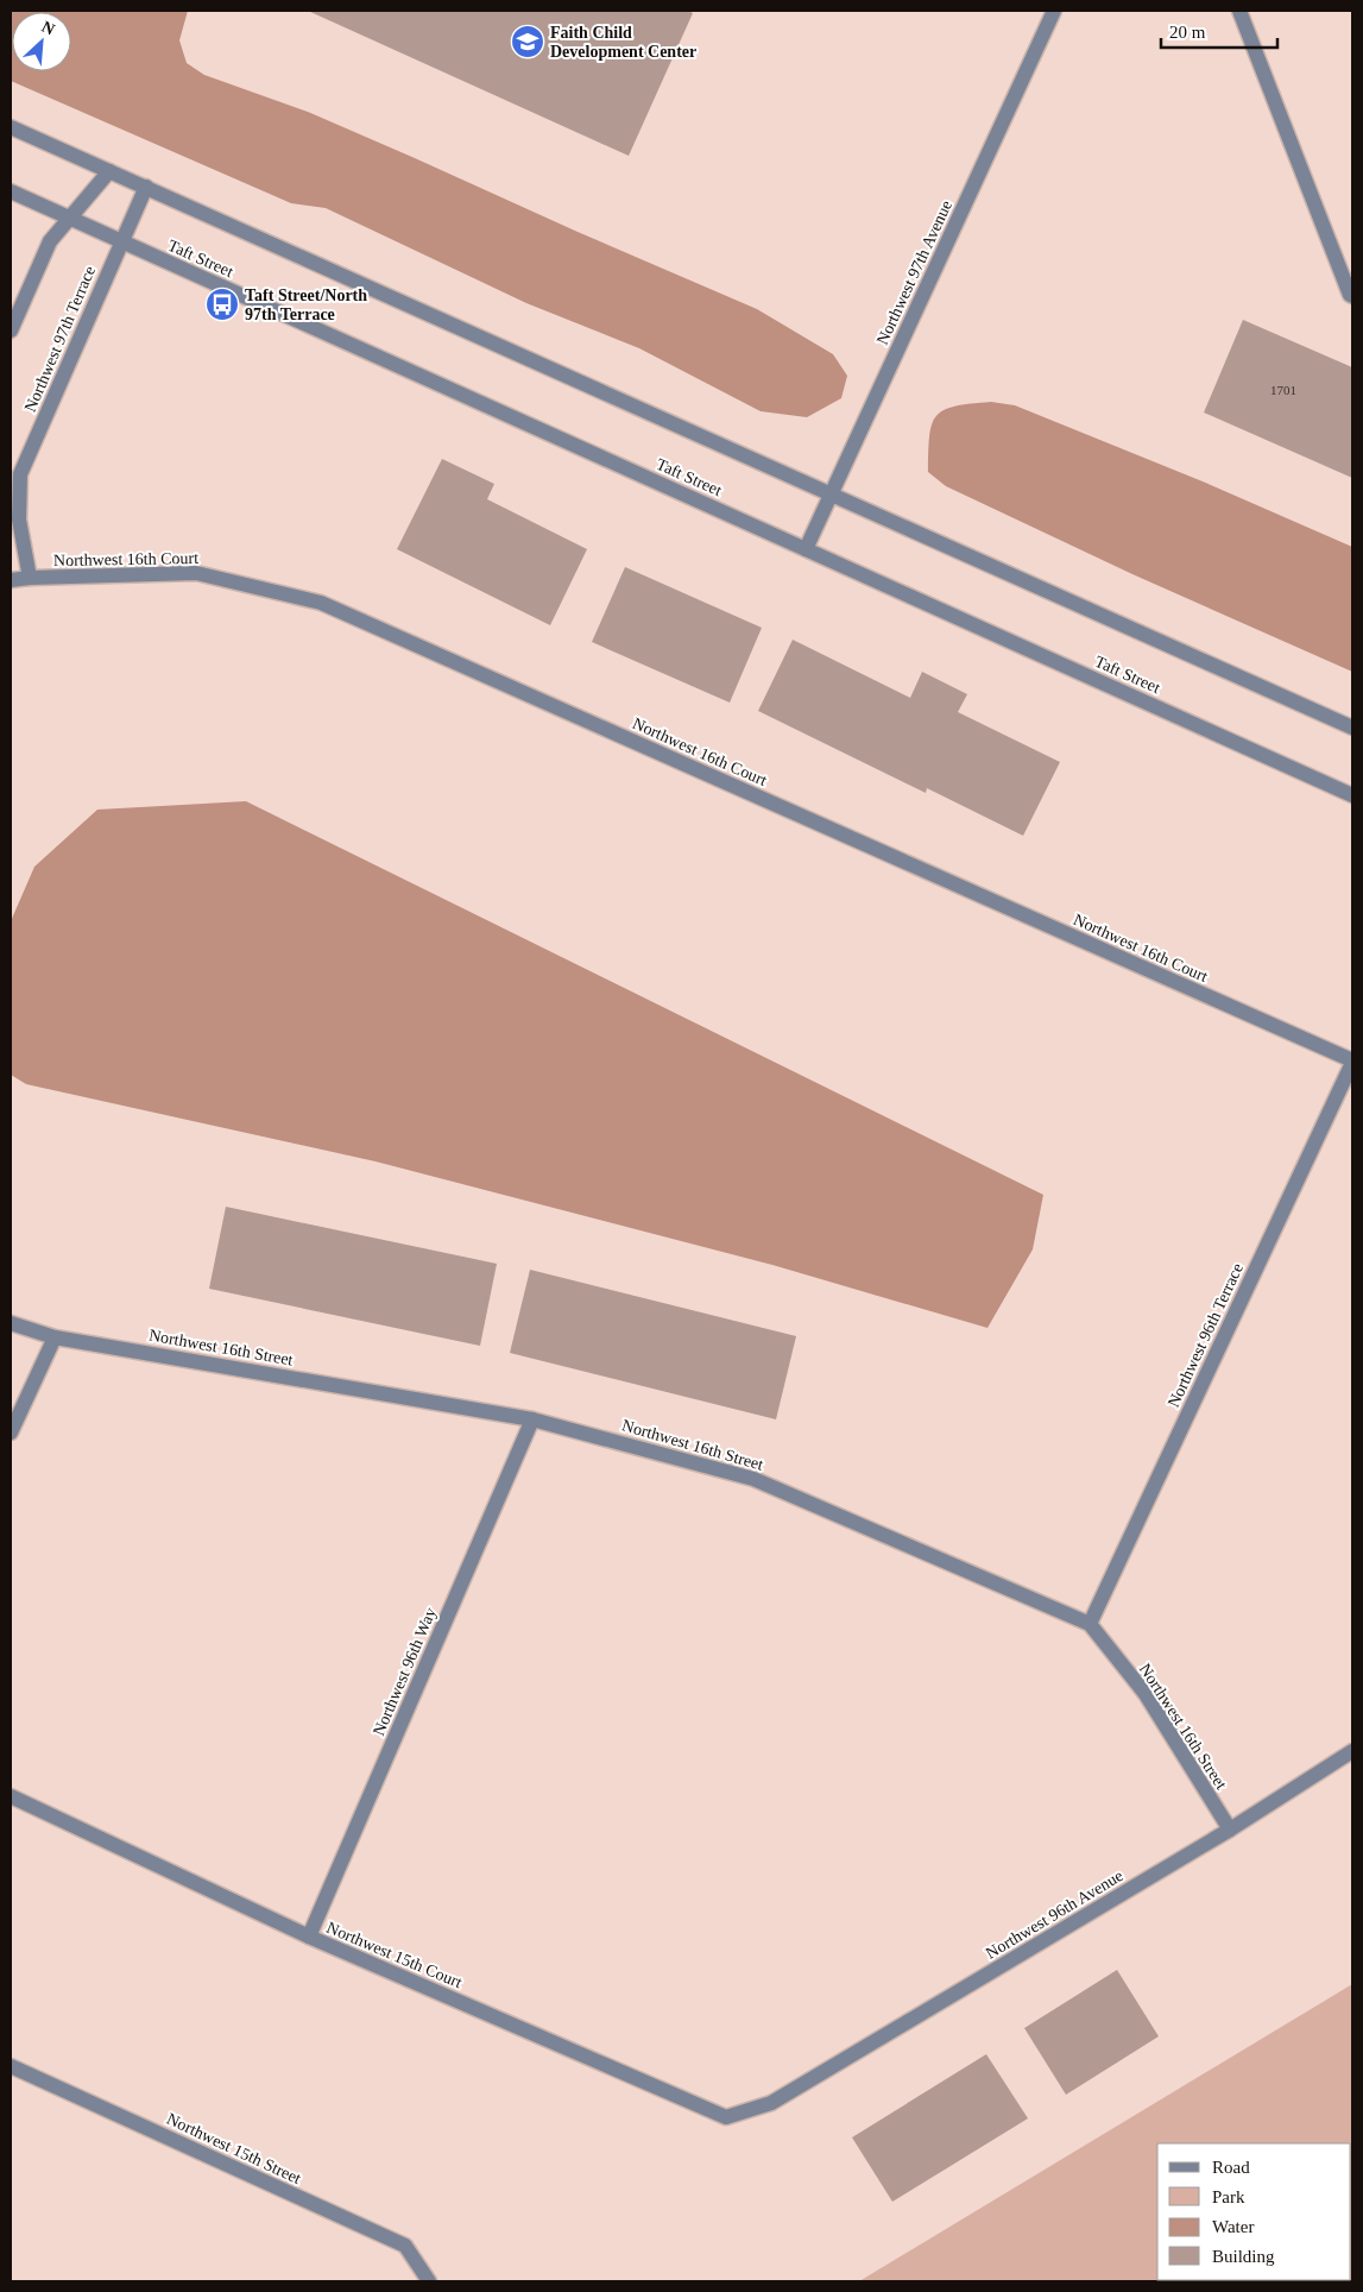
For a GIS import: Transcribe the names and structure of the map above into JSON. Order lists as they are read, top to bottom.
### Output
{
  "streets": {
    "street": [
      "Taft Street",
      "Northwest 97th Avenue",
      "Northwest 97th Terrace",
      "Northwest 16th Court",
      "Northwest 96th Terrace",
      "Northwest 16th Street",
      "Northwest 96th Way",
      "Northwest 96th Avenue",
      "Northwest 15th Court",
      "Northwest 15th Street"
    ]
  },
  "crossings": [
    ["Taft Street", "Northwest 97th Avenue"],
    ["Taft Street", "Northwest 97th Terrace"],
    ["Northwest 97th Terrace", "Northwest 16th Court"],
    ["Northwest 16th Court", "Northwest 96th Terrace"],
    ["Northwest 96th Terrace", "Northwest 16th Street"],
    ["Northwest 16th Street", "Northwest 96th Way"],
    ["Northwest 16th Street", "Northwest 96th Avenue"],
    ["Northwest 96th Way", "Northwest 15th Court"],
    ["Northwest 96th Avenue", "Northwest 15th Court"]
  ],
  "places": {
    "school or university": ["Faith Child Development Center"],
    "bus stop": ["Taft Street/North 97th Terrace"]
  },
  "house_numbers": ["1701"],
  "legend": [
    "Road",
    "Park",
    "Water",
    "Building"
  ],
  "scale_bar": "20 m",
  "north": "top right"
}
